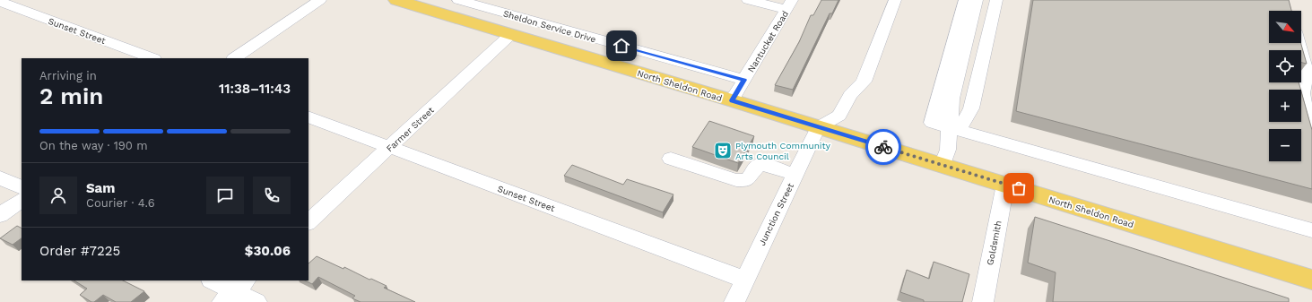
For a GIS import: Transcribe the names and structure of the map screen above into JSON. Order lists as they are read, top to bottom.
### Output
{
  "streets": {
    "main road": ["North Sheldon Road"],
    "street": [
      "Sheldon Service Drive",
      "Sunset Street",
      "Nantucket Road",
      "Farmer Street",
      "Junction Street",
      "Goldsmith"
    ]
  },
  "crossings": [
    ["Sheldon Service Drive", "Nantucket Road"],
    ["Sunset Street", "Farmer Street"],
    ["Sunset Street", "Junction Street"],
    ["Nantucket Road", "North Sheldon Road"],
    ["North Sheldon Road", "Farmer Street"],
    ["North Sheldon Road", "Junction Street"],
    ["North Sheldon Road", "Goldsmith"]
  ],
  "places": {
    "theatre": ["Plymouth Community Arts Council"]
  },
  "north": "bottom right",
  "page": {
    "map_buttons": ["+", "−"],
    "heading": ["2 min", "Arriving in", "11:38–11:43"],
    "panel": [
      "Sam",
      "Courier · 4.6",
      "Order #7225",
      "$30.06"
    ],
    "bar": "On the way · 190 m"
  }
}
